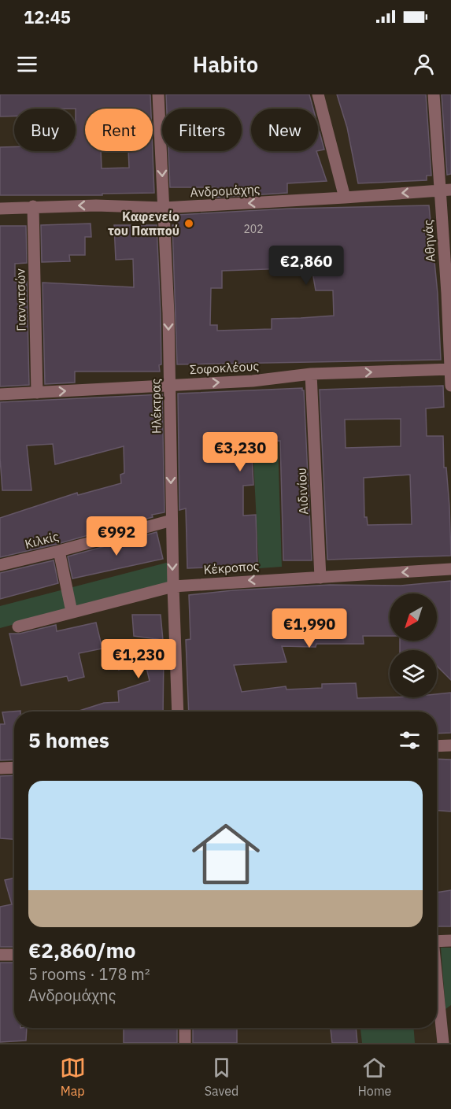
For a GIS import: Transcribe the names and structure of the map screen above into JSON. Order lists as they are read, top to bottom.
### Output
{
  "streets": {
    "street": [
      "Ανδρομάχης",
      "Αθηνάς",
      "Γιαννιτσών",
      "Σοφοκλέους",
      "Ηλέκτρας",
      "Αιδινίου",
      "Κιλκίς",
      "Κέκροπος"
    ]
  },
  "crossings": [
    ["Ανδρομάχης", "Αθηνάς"],
    ["Ανδρομάχης", "Γιαννιτσών"],
    ["Ανδρομάχης", "Ηλέκτρας"],
    ["Αθηνάς", "Σοφοκλέους"],
    ["Γιαννιτσών", "Σοφοκλέους"],
    ["Σοφοκλέους", "Ηλέκτρας"],
    ["Σοφοκλέους", "Αιδινίου"],
    ["Ηλέκτρας", "Κιλκίς"],
    ["Ηλέκτρας", "Κέκροπος"],
    ["Αιδινίου", "Κέκροπος"]
  ],
  "one_way": [
    "Ανδρομάχης",
    "Σοφοκλέους",
    "Ηλέκτρας",
    "Κέκροπος"
  ],
  "places": ["Καφενείο του Παππού"],
  "house_numbers": ["202"],
  "north": "bottom left",
  "page": {
    "status": "12:45",
    "header": "Habito",
    "chip": [
      "Buy",
      "Rent",
      "Filters",
      "New"
    ],
    "price": [
      "€2,860",
      "€3,230",
      "€992",
      "€1,990",
      "€1,230"
    ],
    "heading": "5 homes",
    "list": [
      {
        "name": "€2,860/mo",
        "note": "5 rooms · 178 m² · Ανδρομάχης"
      }
    ],
    "tabs": ["Map", "Saved", "Home"]
  }
}
